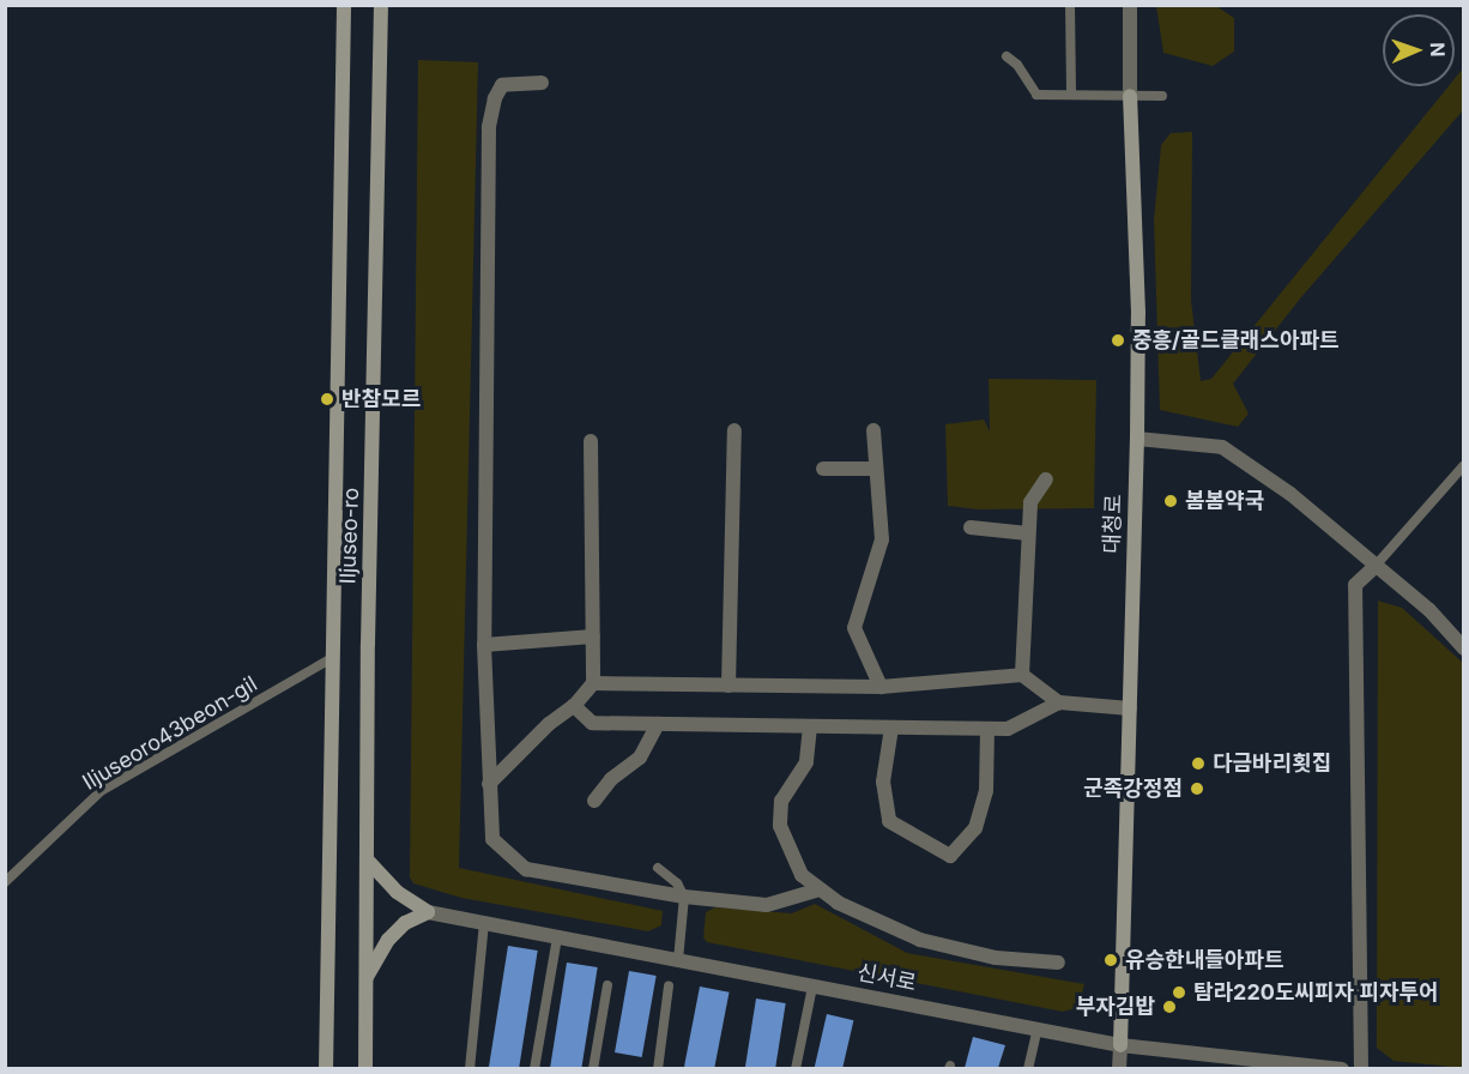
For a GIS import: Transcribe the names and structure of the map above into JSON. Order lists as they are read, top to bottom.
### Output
{
  "streets": {
    "main road": ["대청로", "Iljuseo-ro"],
    "street": ["신서로"],
    "lane": ["Iljuseoro43beon-gil"]
  },
  "crossings": [
    ["대청로", "신서로"],
    ["Iljuseo-ro", "Iljuseoro43beon-gil"]
  ],
  "places": [
    "중흥/골드클래스아파트",
    "반참모르",
    "봄봄약국",
    "다금바리횟집",
    "군족강정점",
    "유승한내들아파트",
    "탐라220도씨피자 피자투어",
    "부자김밥"
  ],
  "north": "right"
}
